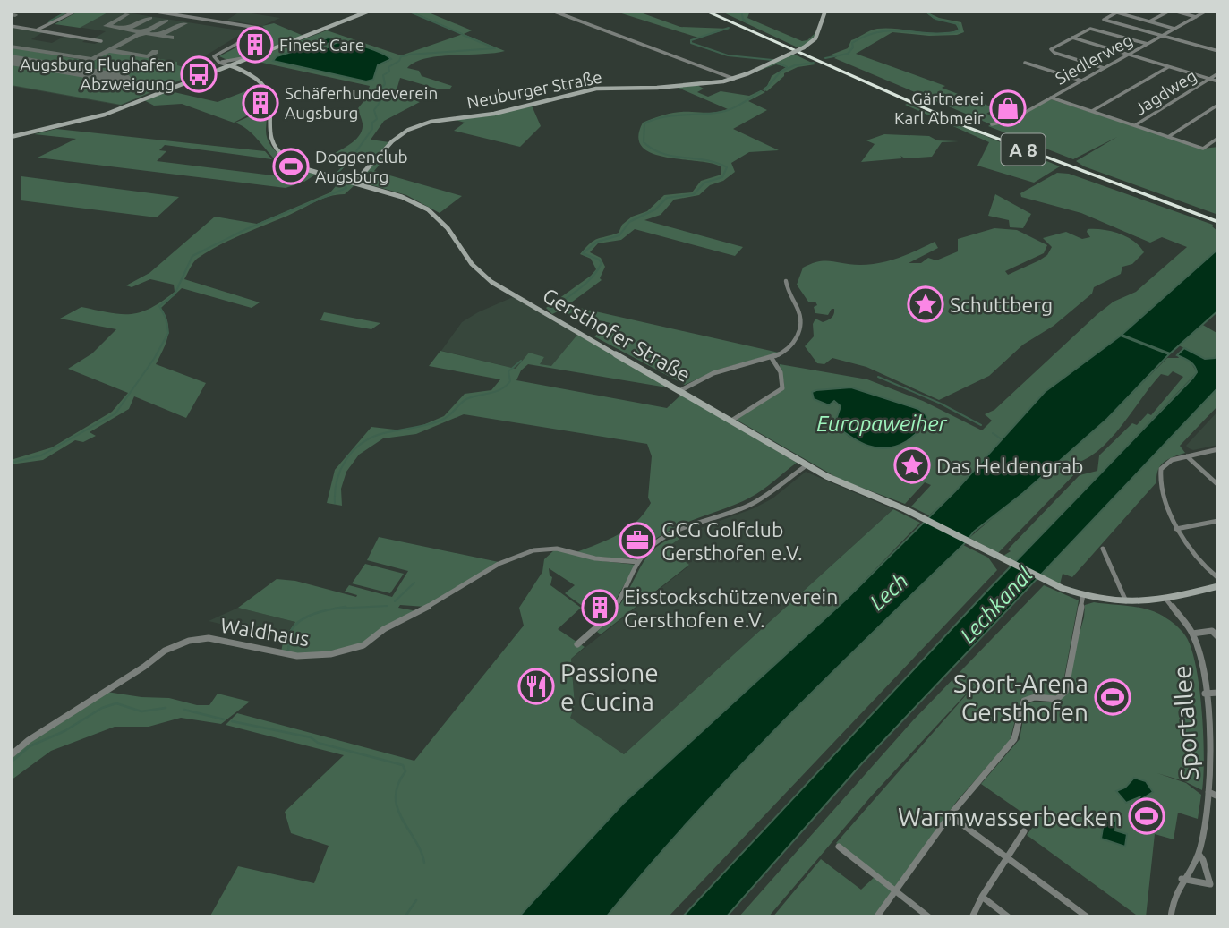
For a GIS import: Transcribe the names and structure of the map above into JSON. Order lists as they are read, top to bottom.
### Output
{
  "streets": {
    "highway": ["A 8"],
    "main road": ["Neuburger Straße", "Gersthofer Straße"],
    "street": [
      "Siedlerweg",
      "Jagdweg",
      "Waldhaus",
      "Sportallee"
    ]
  },
  "crossings": [
    ["Neuburger Straße", "Gersthofer Straße"],
    ["Gersthofer Straße", "Sportallee"]
  ],
  "water": ["Europaweiher", "Lech", "Lechkanal"],
  "places": {
    "building": ["Finest Care", "Schäferhundeverein Augsburg", "Eisstockschützenverein Gersthofen e.V."],
    "bus stop": ["Augsburg Flughafen Abzweigung"],
    "shop": ["Gärtnerei Karl Abmeir"],
    "sports": ["Doggenclub Augsburg", "Sport-Arena Gersthofen", "Warmwasserbecken"],
    "place": ["Schuttberg", "Das Heldengrab"],
    "office": ["GCG Golfclub Gersthofen e.V."],
    "restaurant": ["Passione e Cucina"]
  }
}
